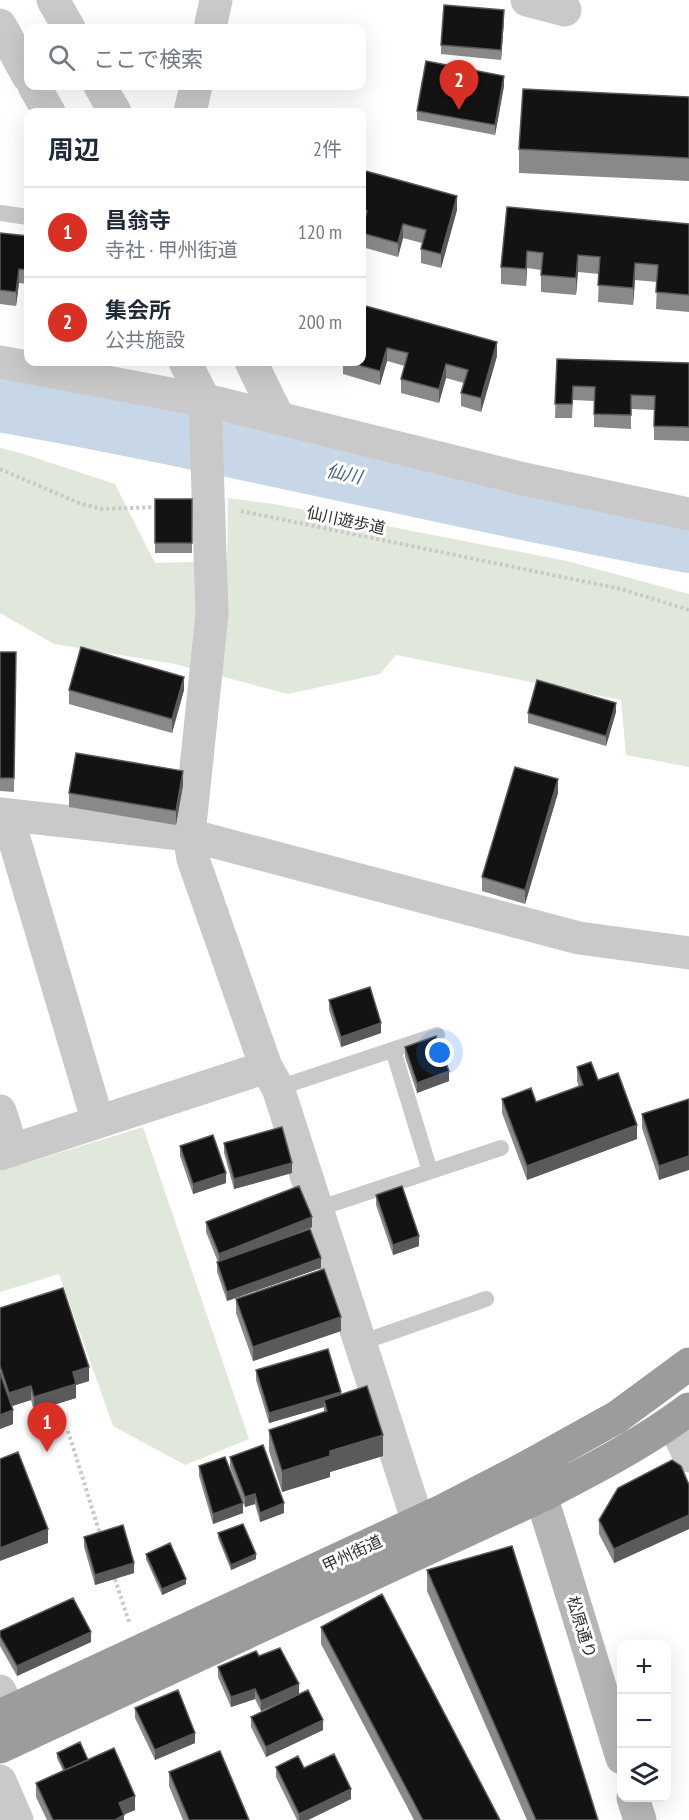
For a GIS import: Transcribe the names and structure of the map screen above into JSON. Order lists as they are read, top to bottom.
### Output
{
  "streets": {
    "highway": ["甲州街道"],
    "main road": ["松原通り"],
    "path": ["仙川遊歩道"]
  },
  "crossings": [
    ["甲州街道", "松原通り"]
  ],
  "water": ["仙川"],
  "page": {
    "search": "ここで検索",
    "pins": ["2", "1"],
    "heading": ["周辺", "2件"],
    "list": [
      {
        "mark": "1",
        "name": "昌翁寺",
        "note": "寺社 · 甲州街道",
        "value": "120 m"
      },
      {
        "mark": "2",
        "name": "集会所",
        "note": "公共施設",
        "value": "200 m"
      }
    ],
    "map_buttons": ["+", "−"]
  }
}
